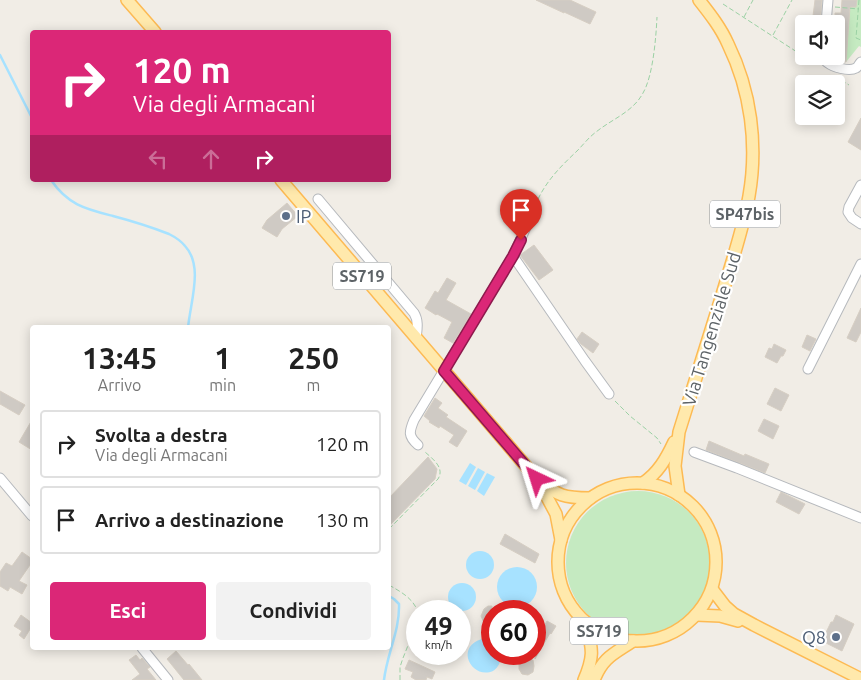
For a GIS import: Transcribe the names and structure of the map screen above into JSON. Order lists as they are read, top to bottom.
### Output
{
  "streets": {
    "main road": ["SP47bis", "SS719", "Via Tangenziale Sud"]
  },
  "crossings": [
    ["SS719", "Via Tangenziale Sud"]
  ],
  "places": ["IP", "Q8"],
  "page": {
    "turn": ["120 m", "Via degli Armacani"],
    "eta": [
      "13:45",
      "Arrivo",
      "1",
      "min",
      "250",
      "m"
    ],
    "list": [
      {
        "name": "Svolta a destra",
        "note": "Via degli Armacani",
        "value": "120 m"
      },
      {
        "name": "Arrivo a destinazione",
        "value": "130 m"
      }
    ],
    "buttons": ["Esci", "Condividi"],
    "speed": "49 km/h",
    "limit": "60"
  }
}
